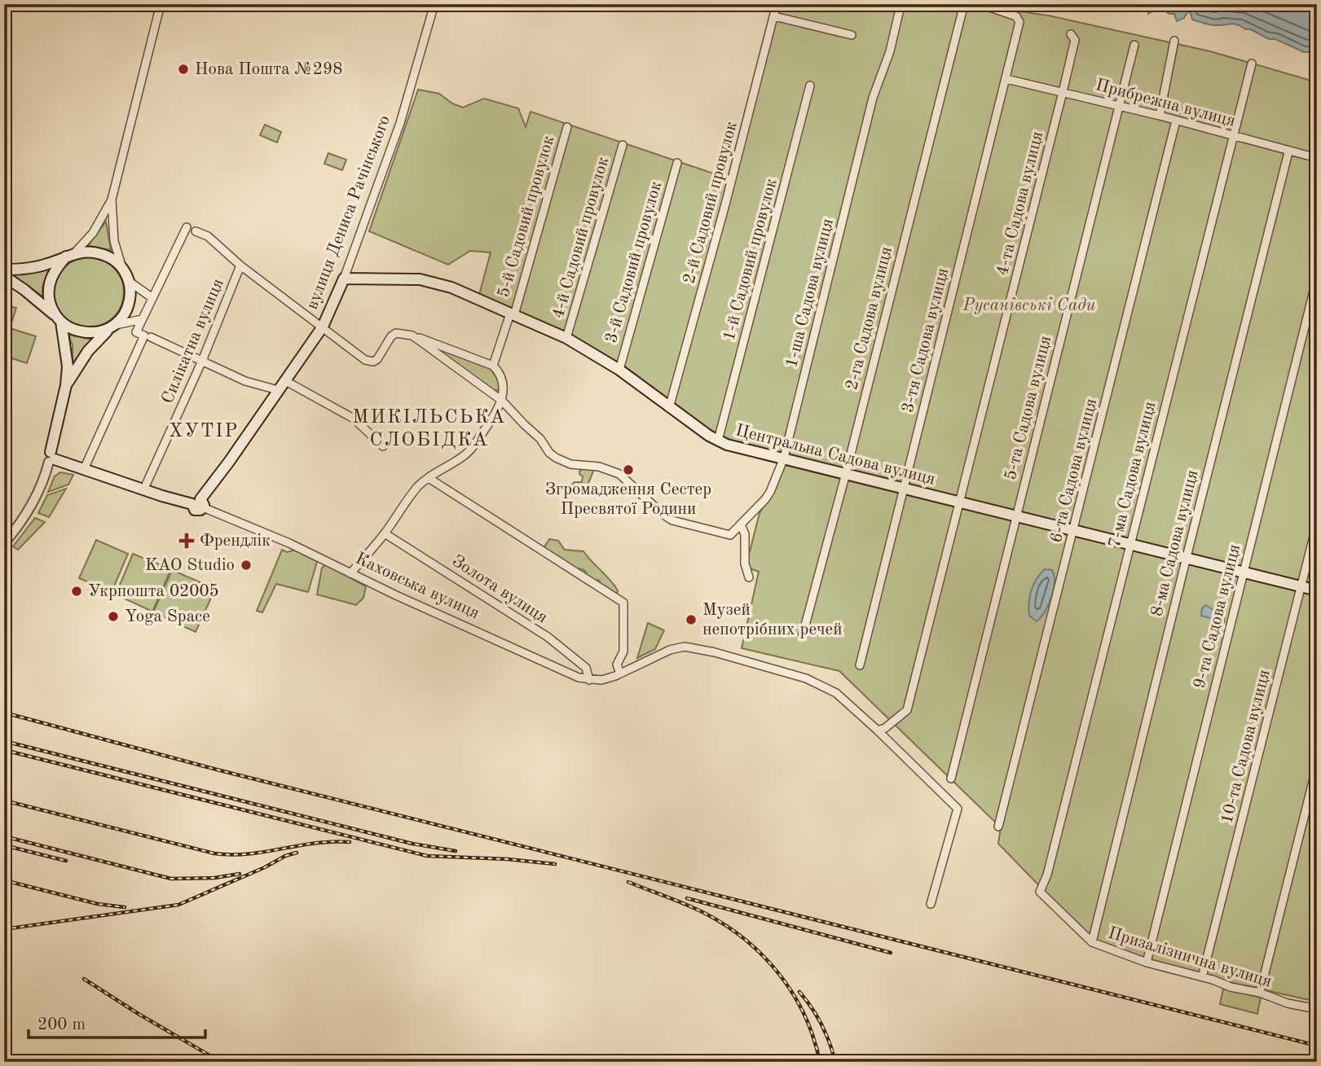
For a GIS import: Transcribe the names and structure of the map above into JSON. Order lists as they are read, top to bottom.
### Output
{
  "streets": {
    "main road": ["вулиця Дениса Рачінського", "Центральна Садова вулиця", "Каховська вулиця"],
    "street": [
      "Прибрежна вулиця",
      "2-й Садовий провулок",
      "4-та Садова вулиця",
      "5-й Садовий провулок",
      "4-й Садовий провулок",
      "1-й Садовий провулок",
      "3-й Садовий провулок",
      "1-ша Садова вулиця",
      "2-га Садова вулиця",
      "3-тя Садова вулиця",
      "Силікатна вулиця",
      "5-та Садова вулиця",
      "6-та Садова вулиця",
      "7-ма Садова вулиця",
      "8-ма Садова вулиця",
      "Золота вулиця",
      "9-та Садова вулиця",
      "10-та Садова вулиця",
      "Призалізнична вулиця"
    ]
  },
  "crossings": [
    ["Прибрежна вулиця", "4-та Садова вулиця"],
    ["Прибрежна вулиця", "3-тя Садова вулиця"],
    ["Прибрежна вулиця", "5-та Садова вулиця"],
    ["Прибрежна вулиця", "6-та Садова вулиця"],
    ["Прибрежна вулиця", "7-ма Садова вулиця"],
    ["Прибрежна вулиця", "8-ма Садова вулиця"],
    ["2-й Садовий провулок", "Центральна Садова вулиця"],
    ["4-та Садова вулиця", "Центральна Садова вулиця"],
    ["вулиця Дениса Рачінського", "Центральна Садова вулиця"],
    ["вулиця Дениса Рачінського", "Каховська вулиця"],
    ["5-й Садовий провулок", "Центральна Садова вулиця"],
    ["4-й Садовий провулок", "Центральна Садова вулиця"],
    ["1-й Садовий провулок", "Центральна Садова вулиця"],
    ["3-й Садовий провулок", "Центральна Садова вулиця"],
    ["1-ша Садова вулиця", "Центральна Садова вулиця"],
    ["2-га Садова вулиця", "Центральна Садова вулиця"],
    ["3-тя Садова вулиця", "Центральна Садова вулиця"],
    ["Силікатна вулиця", "Каховська вулиця"],
    ["5-та Садова вулиця", "Центральна Садова вулиця"],
    ["Центральна Садова вулиця", "6-та Садова вулиця"],
    ["Центральна Садова вулиця", "7-ма Садова вулиця"],
    ["Центральна Садова вулиця", "8-ма Садова вулиця"],
    ["Центральна Садова вулиця", "9-та Садова вулиця"],
    ["Центральна Садова вулиця", "10-та Садова вулиця"],
    ["7-ма Садова вулиця", "Призалізнична вулиця"],
    ["8-ма Садова вулиця", "Призалізнична вулиця"],
    ["Каховська вулиця", "Золота вулиця"],
    ["9-та Садова вулиця", "Призалізнична вулиця"],
    ["10-та Садова вулиця", "Призалізнична вулиця"]
  ],
  "districts": ["МИКІЛЬСЬКА СЛОБІДКА", "ХУТІР"],
  "parks": ["Русанівські Сади"],
  "places": {
    "other": [
      "Нова Пошта №298",
      "Згромадження Сестер Пресвятої Родини",
      "KAO Studio",
      "Укрпошта 02005",
      "Yoga Space",
      "Музей непотрібних речей"
    ],
    "health": ["Френдлік"]
  },
  "scale_bar": "200 m"
}
